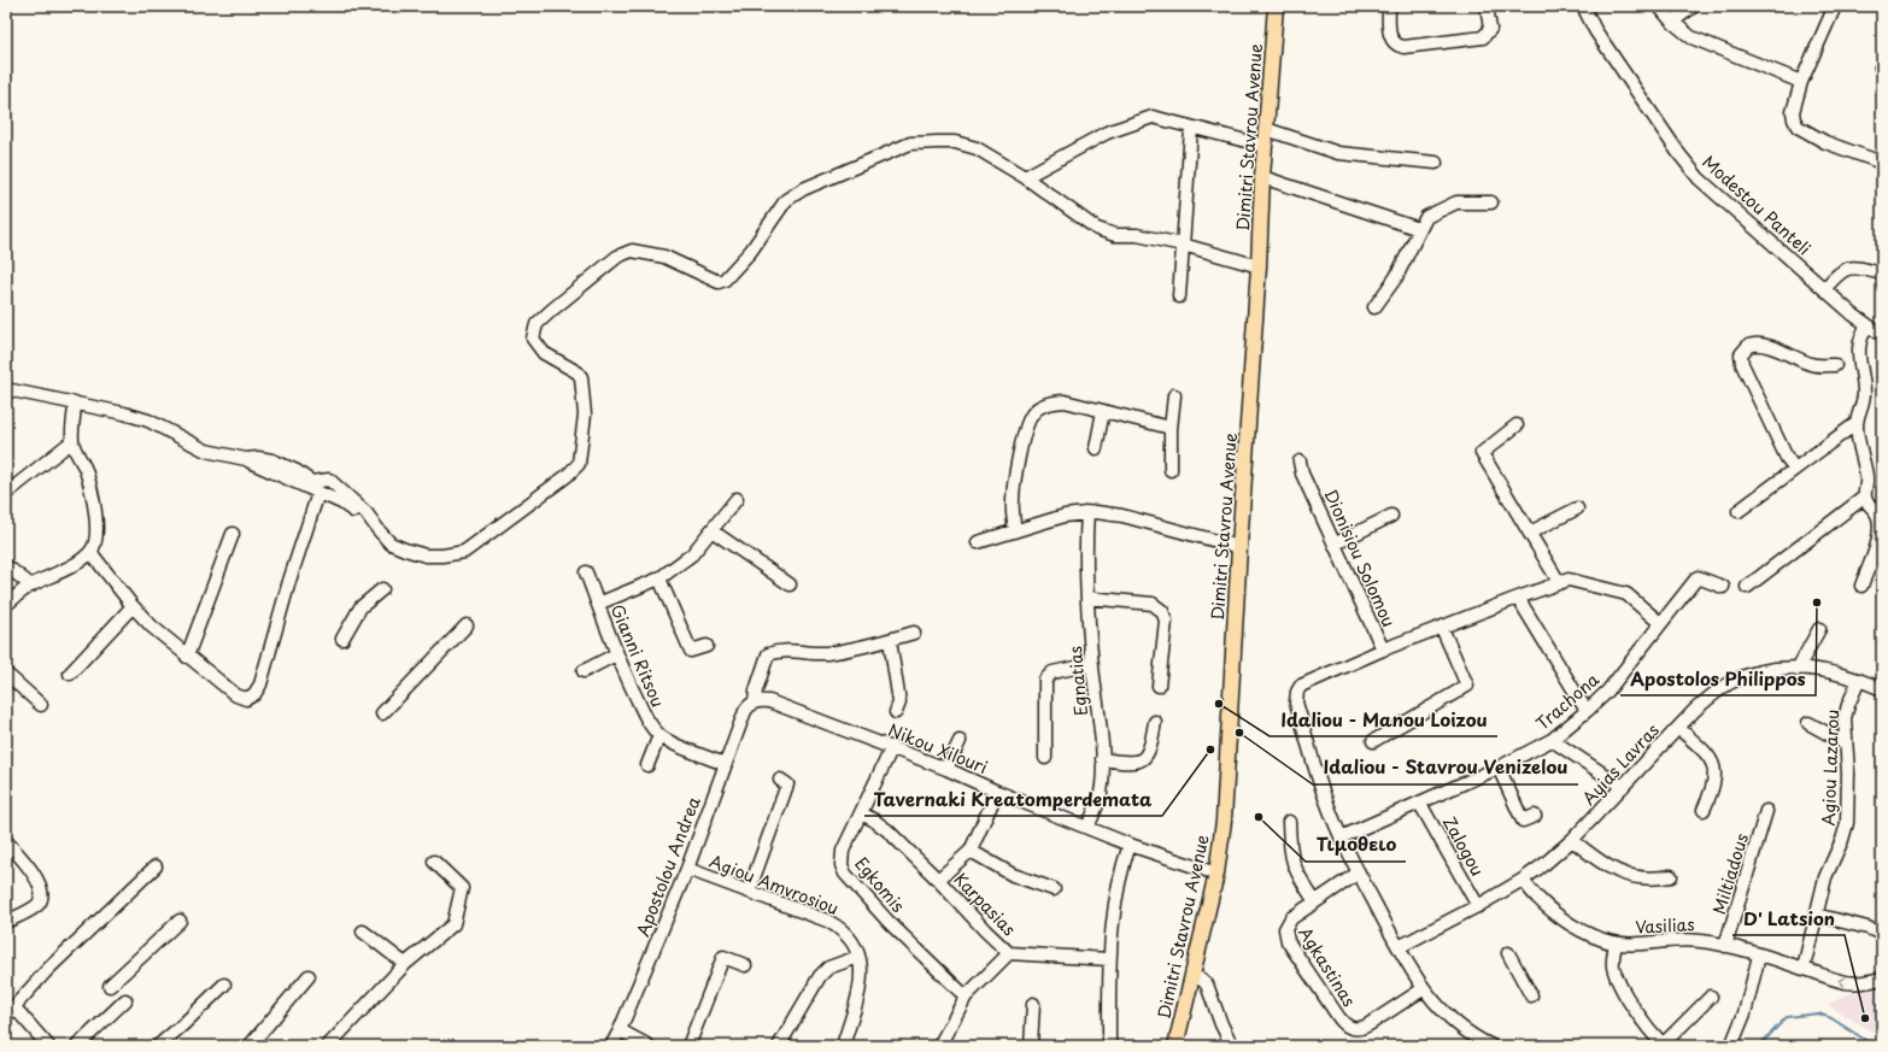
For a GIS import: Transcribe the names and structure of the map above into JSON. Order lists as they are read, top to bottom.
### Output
{
  "streets": {
    "main road": ["Dimitri Stavrou Avenue"],
    "street": [
      "Modestou Panteli",
      "Dionisiou Solomou",
      "Gianni Ritsou",
      "Egnatias",
      "Trachona",
      "Nikou Xilouri",
      "Ayias Lavras",
      "Agiou Lazarou",
      "Zalogou",
      "Apostolou Andrea",
      "Miltiadous",
      "Agiou Amvrosiou",
      "Egkomis",
      "Karpasias",
      "Vasilias",
      "Agkastinas"
    ]
  },
  "crossings": [
    ["Dimitri Stavrou Avenue", "Nikou Xilouri"],
    ["Dionisiou Solomou", "Trachona"],
    ["Dionisiou Solomou", "Ayias Lavras"],
    ["Dionisiou Solomou", "Agkastinas"],
    ["Gianni Ritsou", "Apostolou Andrea"],
    ["Egnatias", "Nikou Xilouri"],
    ["Trachona", "Zalogou"],
    ["Nikou Xilouri", "Apostolou Andrea"],
    ["Nikou Xilouri", "Egkomis"],
    ["Ayias Lavras", "Agiou Lazarou"],
    ["Ayias Lavras", "Zalogou"],
    ["Ayias Lavras", "Vasilias"],
    ["Agiou Lazarou", "Vasilias"],
    ["Apostolou Andrea", "Agiou Amvrosiou"],
    ["Miltiadous", "Vasilias"],
    ["Egkomis", "Karpasias"]
  ],
  "places": [
    "Apostolos Philippos",
    "Idaliou - Manou Loizou",
    "Idaliou - Stavrou Venizelou",
    "Tavernaki Kreatomperdemata",
    "Τιμοθειο",
    "D' Latsion"
  ]
}
